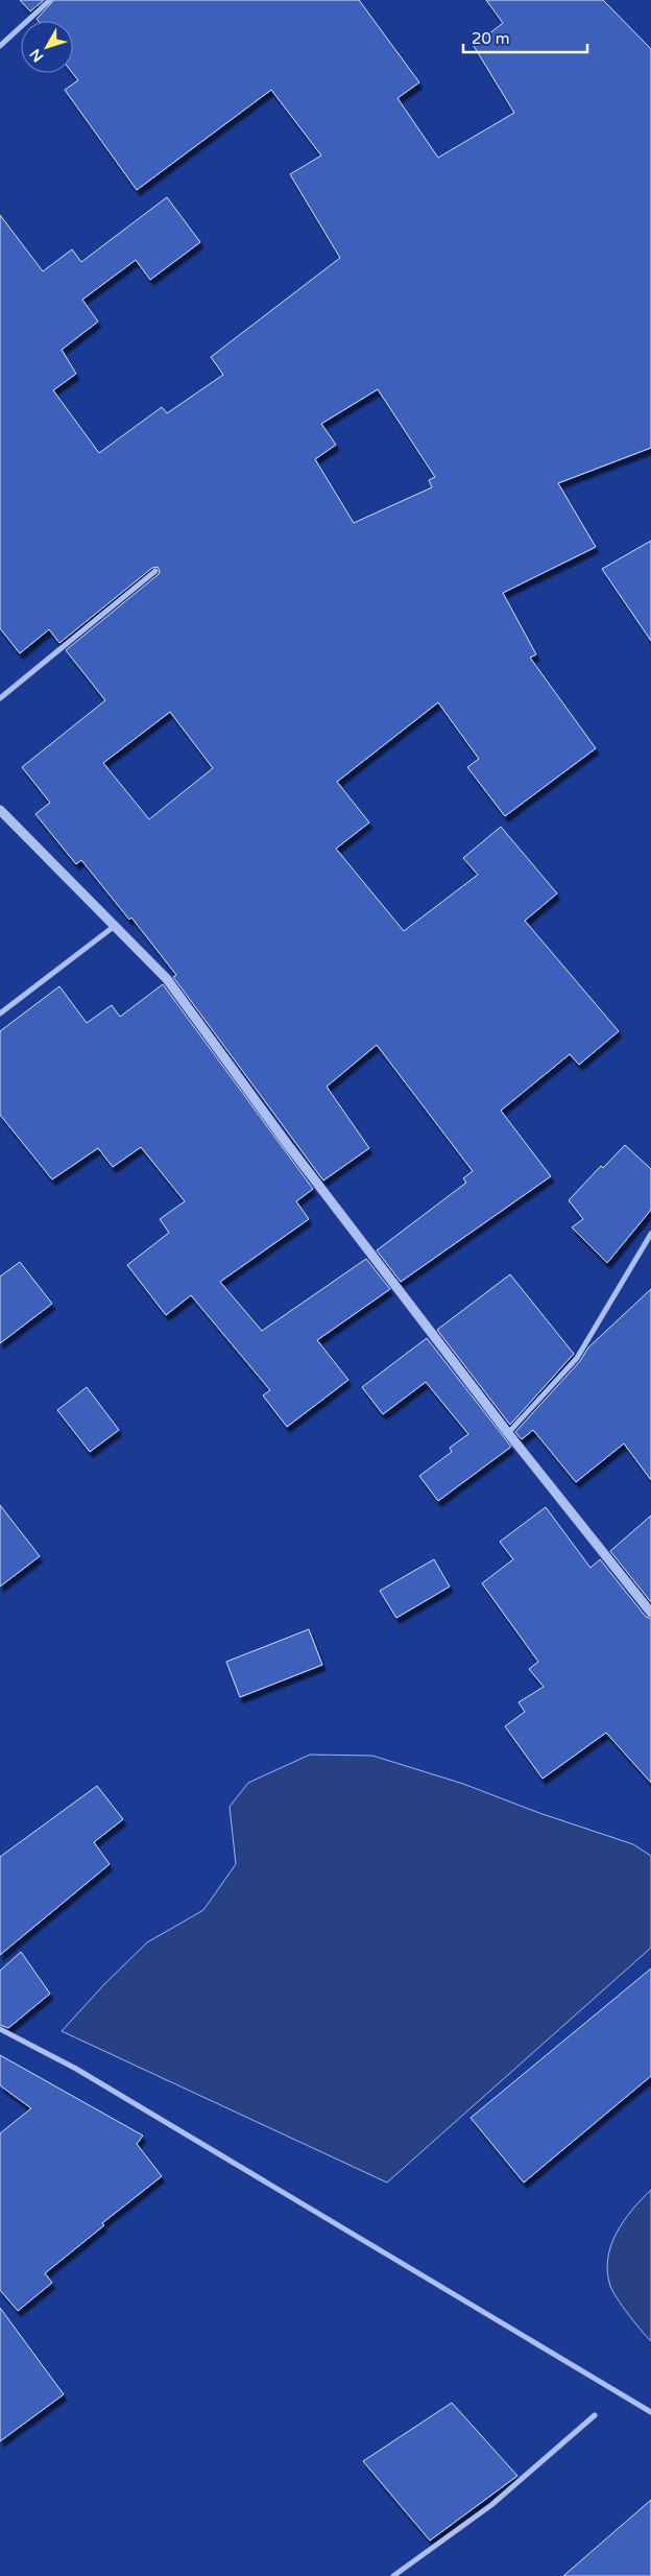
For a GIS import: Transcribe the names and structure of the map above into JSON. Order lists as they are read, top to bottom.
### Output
{
  "scale_bar": "20 m",
  "north": "bottom left"
}
